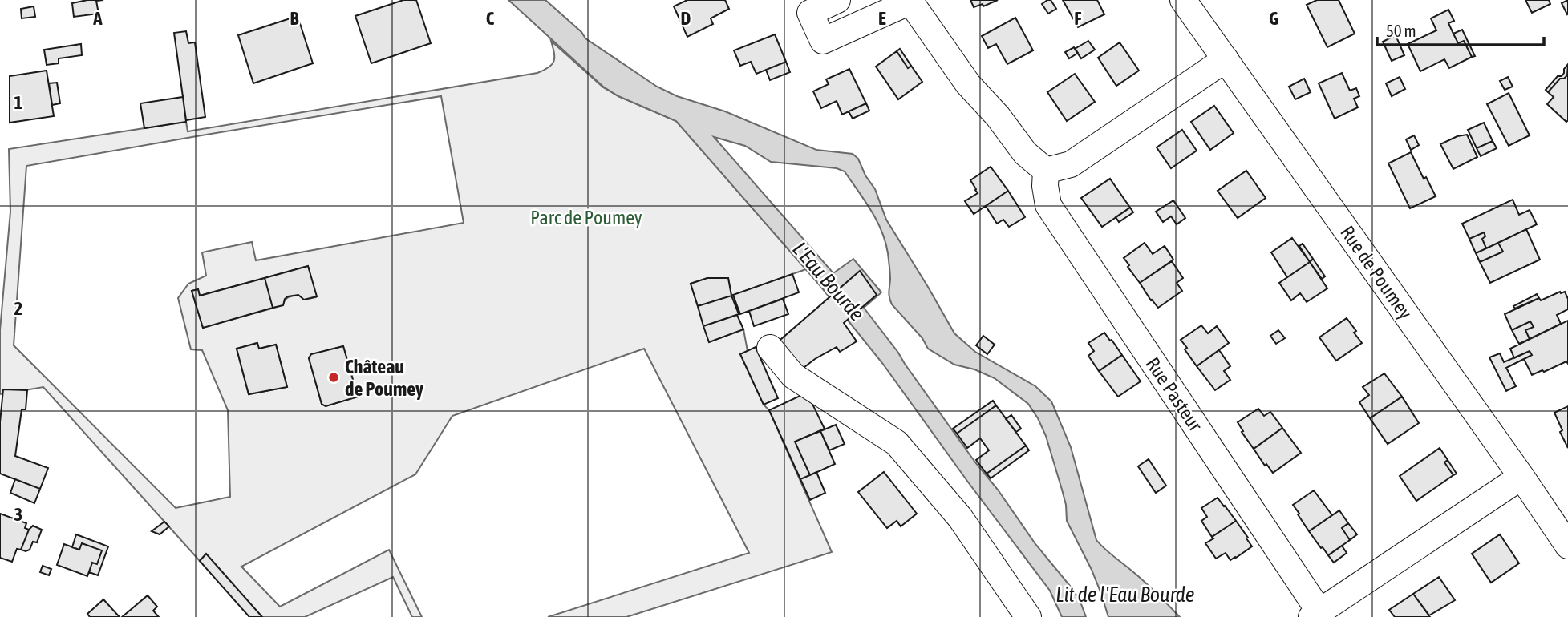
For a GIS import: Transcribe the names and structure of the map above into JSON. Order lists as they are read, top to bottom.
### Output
{
  "streets": {
    "street": ["Rue de Poumey", "Rue Pasteur"]
  },
  "crossings": [
    ["Rue de Poumey", "Rue Pasteur"]
  ],
  "water": ["L'Eau Bourde", "Lit de l'Eau Bourde"],
  "parks": ["Parc de Poumey"],
  "places": ["Château de Poumey"],
  "scale_bar": "50 m",
  "grid": {
    "columns": [
      "A",
      "B",
      "C",
      "D",
      "E",
      "F",
      "G"
    ],
    "rows": ["1", "2", "3"]
  }
}
